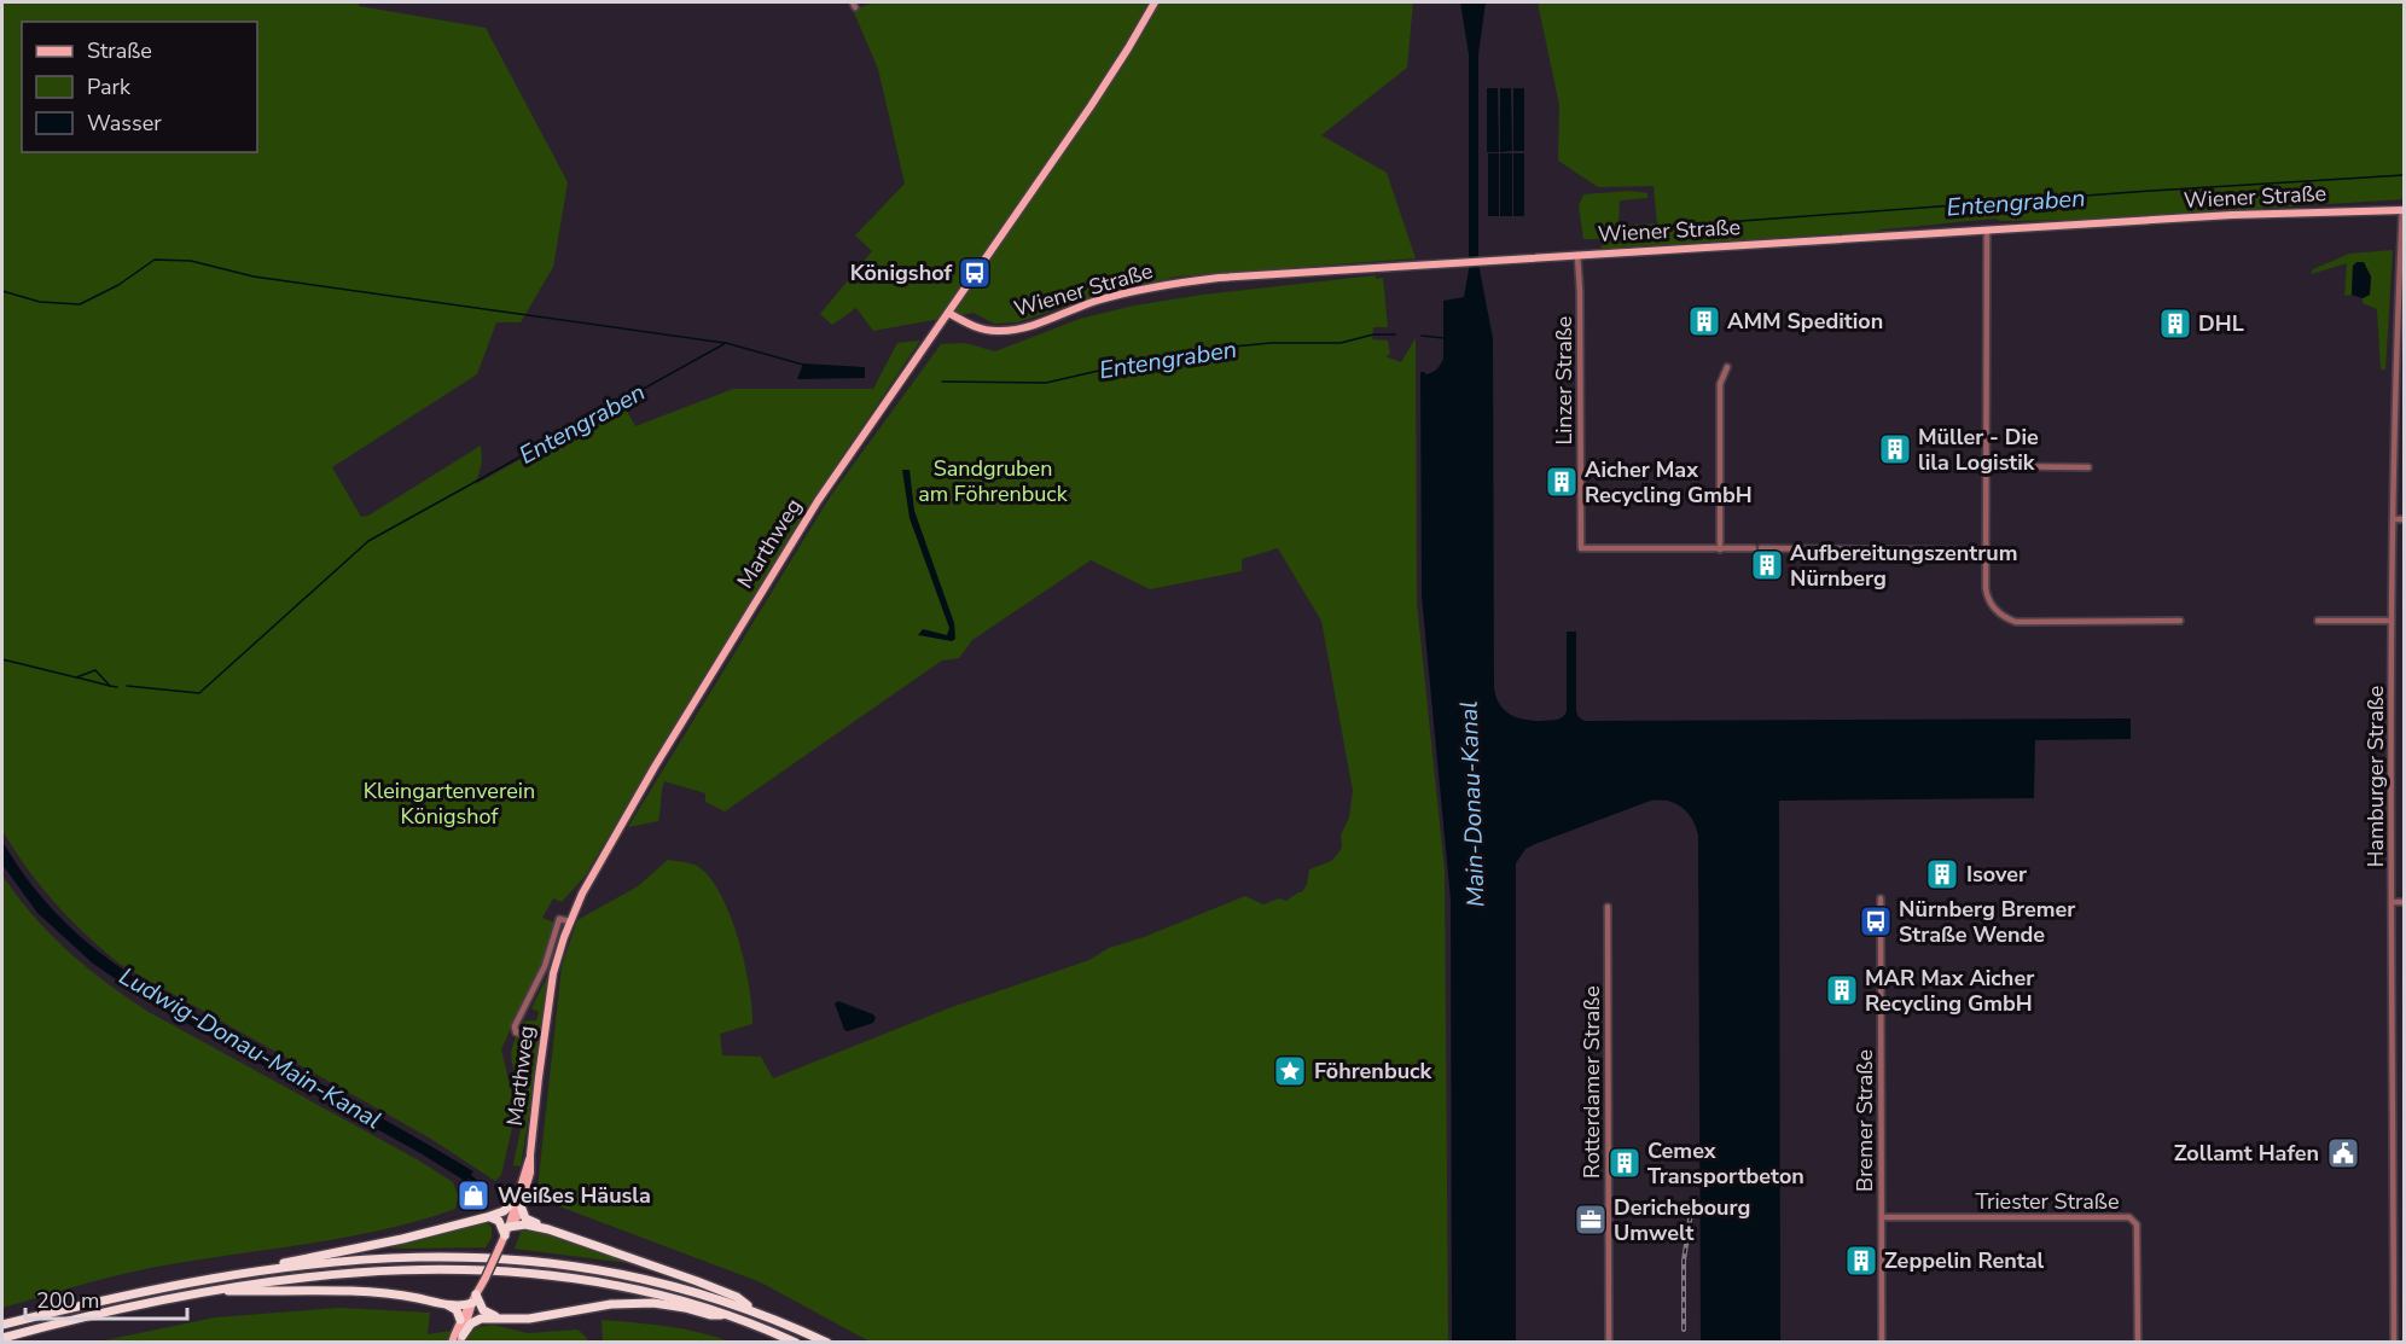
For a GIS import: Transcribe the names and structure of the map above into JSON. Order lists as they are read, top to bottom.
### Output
{
  "streets": {
    "main road": ["Wiener Straße", "Marthweg"],
    "street": [
      "Linzer Straße",
      "Hamburger Straße",
      "Rotterdamer Straße",
      "Bremer Straße",
      "Triester Straße"
    ]
  },
  "crossings": [
    ["Wiener Straße", "Linzer Straße"],
    ["Wiener Straße", "Marthweg"],
    ["Wiener Straße", "Hamburger Straße"],
    ["Bremer Straße", "Triester Straße"]
  ],
  "water": ["Entengraben", "Main-Donau-Kanal", "Ludwig-Donau-Main-Kanal"],
  "parks": ["Sandgruben am Föhrenbuck", "Kleingartenverein Königshof"],
  "places": {
    "bus stop": ["Königshof", "Nürnberg Bremer Straße Wende"],
    "building": [
      "AMM Spedition",
      "DHL",
      "Müller - Die lila Logistik",
      "Aicher Max Recycling GmbH",
      "Aufbereitungszentrum Nürnberg",
      "Isover",
      "MAR Max Aicher Recycling GmbH",
      "Cemex Transportbeton",
      "Zeppelin Rental"
    ],
    "place": ["Föhrenbuck"],
    "public building": ["Zollamt Hafen"],
    "shop": ["Weißes Häusla"],
    "office": ["Derichebourg Umwelt"]
  },
  "legend": ["Straße", "Park", "Wasser"],
  "scale_bar": "200 m"
}
